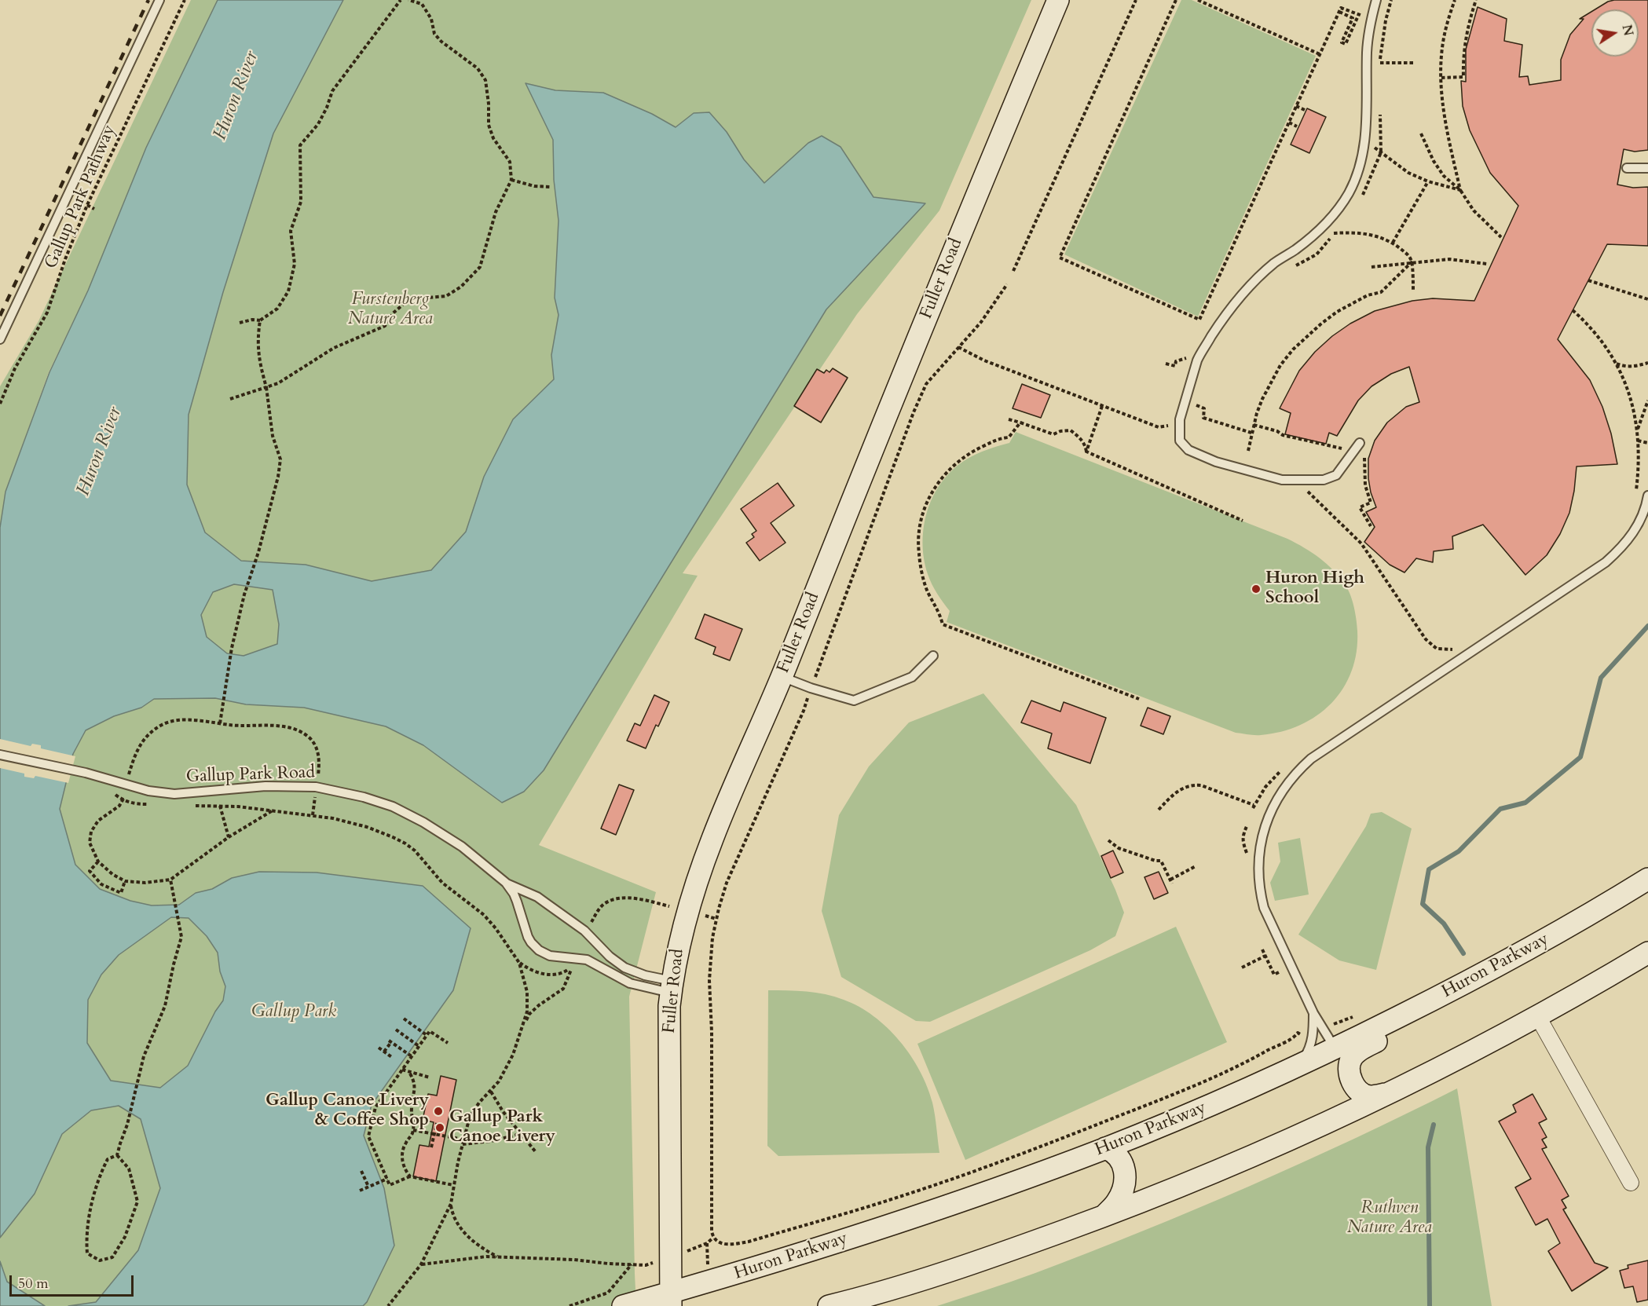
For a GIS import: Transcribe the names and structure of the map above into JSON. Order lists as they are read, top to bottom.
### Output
{
  "streets": {
    "main road": ["Fuller Road", "Huron Parkway"],
    "lane": ["Gallup Park Road"],
    "path": ["Gallup Park Pathway"]
  },
  "crossings": [
    ["Fuller Road", "Gallup Park Road"],
    ["Fuller Road", "Huron Parkway"]
  ],
  "water": ["Huron River"],
  "parks": ["Furstenberg Nature Area", "Gallup Park", "Ruthven Nature Area"],
  "places": ["Huron High School", "Gallup Canoe Livery & Coffee Shop", "Gallup Park Canoe Livery"],
  "scale_bar": "50 m",
  "north": "right"
}
